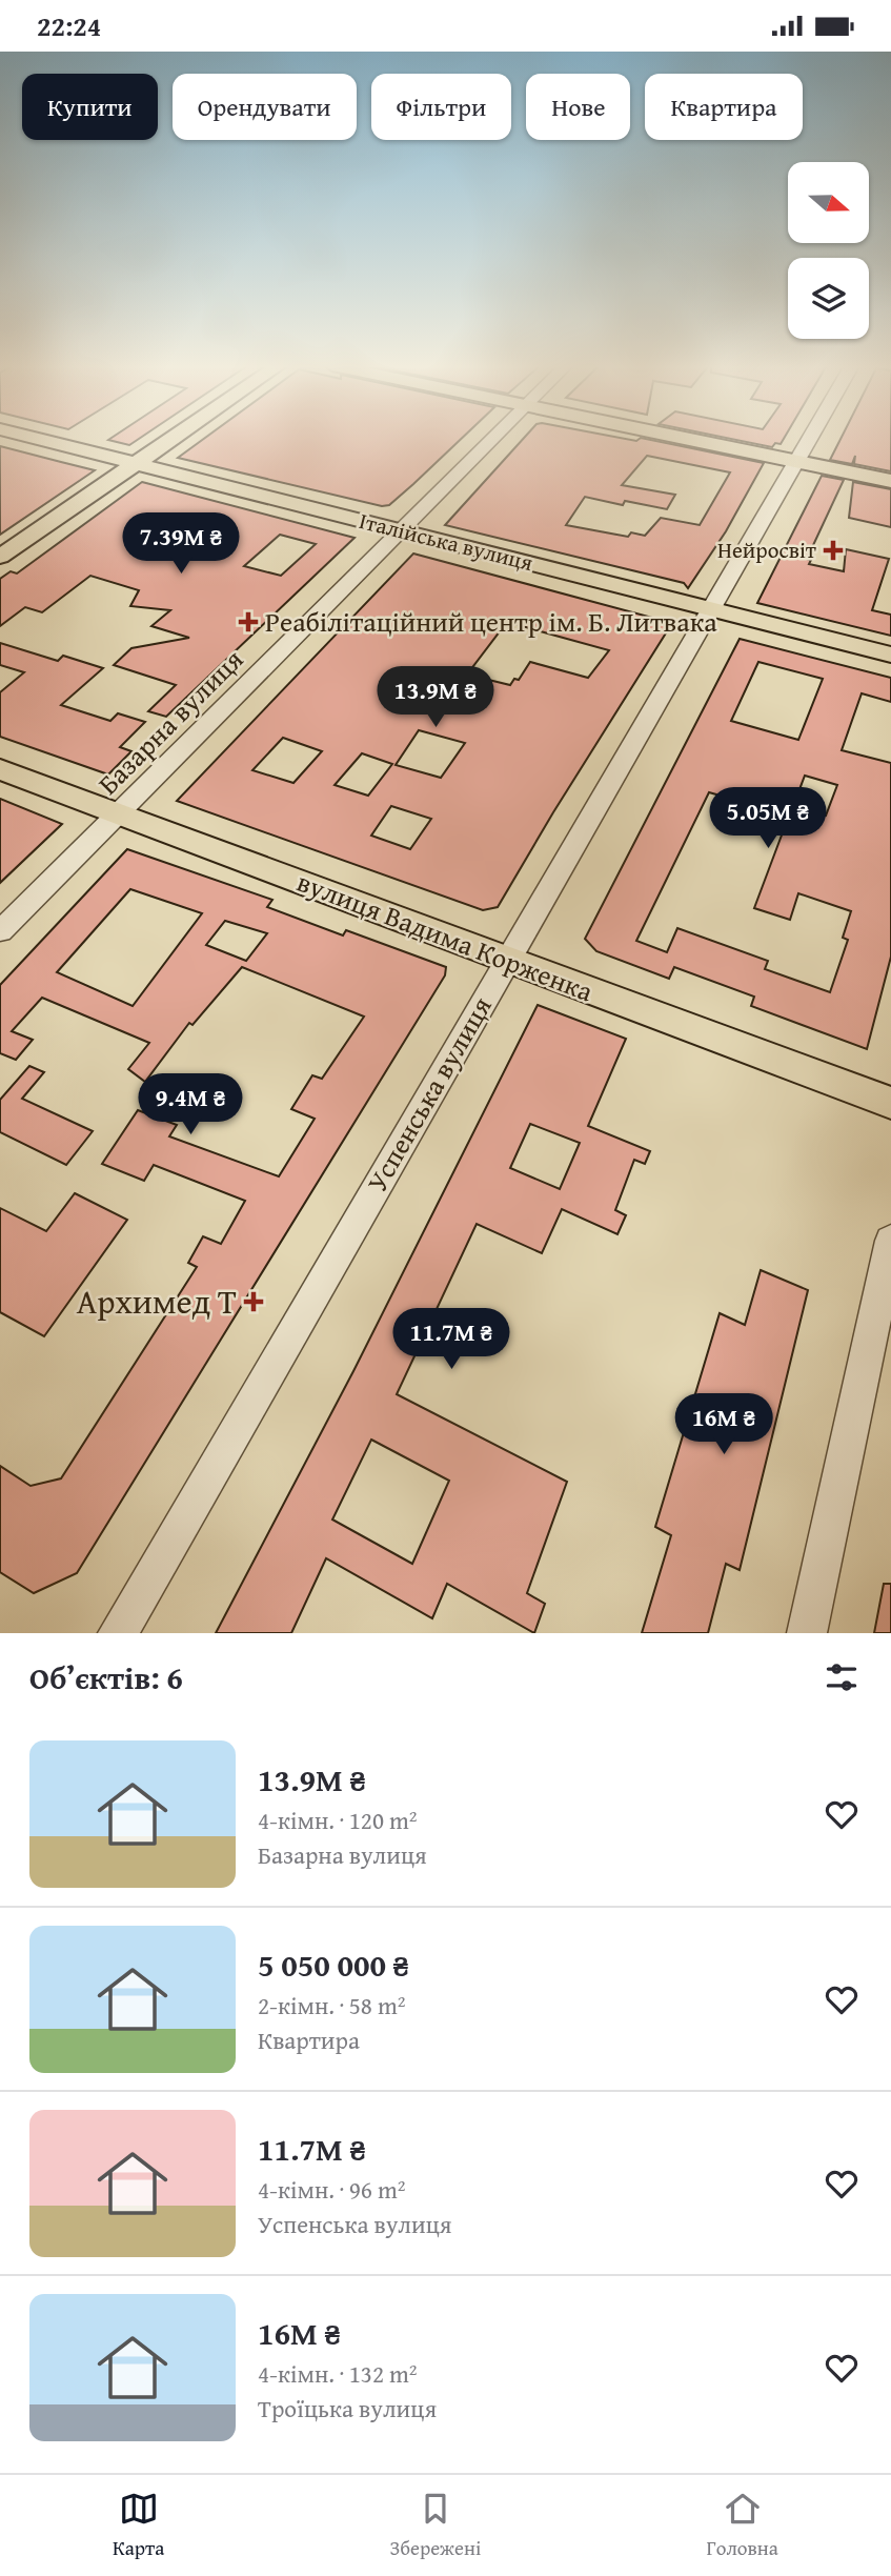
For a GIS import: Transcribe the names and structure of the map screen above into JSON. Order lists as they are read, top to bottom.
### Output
{
  "streets": {
    "main road": ["Італійська вулиця", "вулиця Вадима Корженка"],
    "street": ["Базарна вулиця", "Успенська вулиця"]
  },
  "crossings": [
    ["Італійська вулиця", "Базарна вулиця"],
    ["Італійська вулиця", "Успенська вулиця"],
    ["Базарна вулиця", "вулиця Вадима Корженка"],
    ["вулиця Вадима Корженка", "Успенська вулиця"]
  ],
  "places": {
    "health": ["Нейросвіт", "Реабілітаційний центр ім. Б. Литвака", "Архимед Т"]
  },
  "north": "right",
  "page": {
    "status": "22:24",
    "chip": [
      "Купити",
      "Орендувати",
      "Фільтри",
      "Нове",
      "Квартира"
    ],
    "price": [
      "7.39M ₴",
      "13.9M ₴",
      "5.05M ₴",
      "9.4M ₴",
      "11.7M ₴",
      "16M ₴"
    ],
    "heading": "Об’єктів: 6",
    "list": [
      {
        "name": "13.9M ₴",
        "note": "4-кімн. · 120 m² · Базарна вулиця"
      },
      {
        "name": "5 050 000 ₴",
        "note": "2-кімн. · 58 m² · Квартира"
      },
      {
        "name": "11.7M ₴",
        "note": "4-кімн. · 96 m² · Успенська вулиця"
      },
      {
        "name": "16M ₴",
        "note": "4-кімн. · 132 m² · Троїцька вулиця"
      }
    ],
    "tabs": ["Карта", "Збережені", "Головна"]
  }
}
